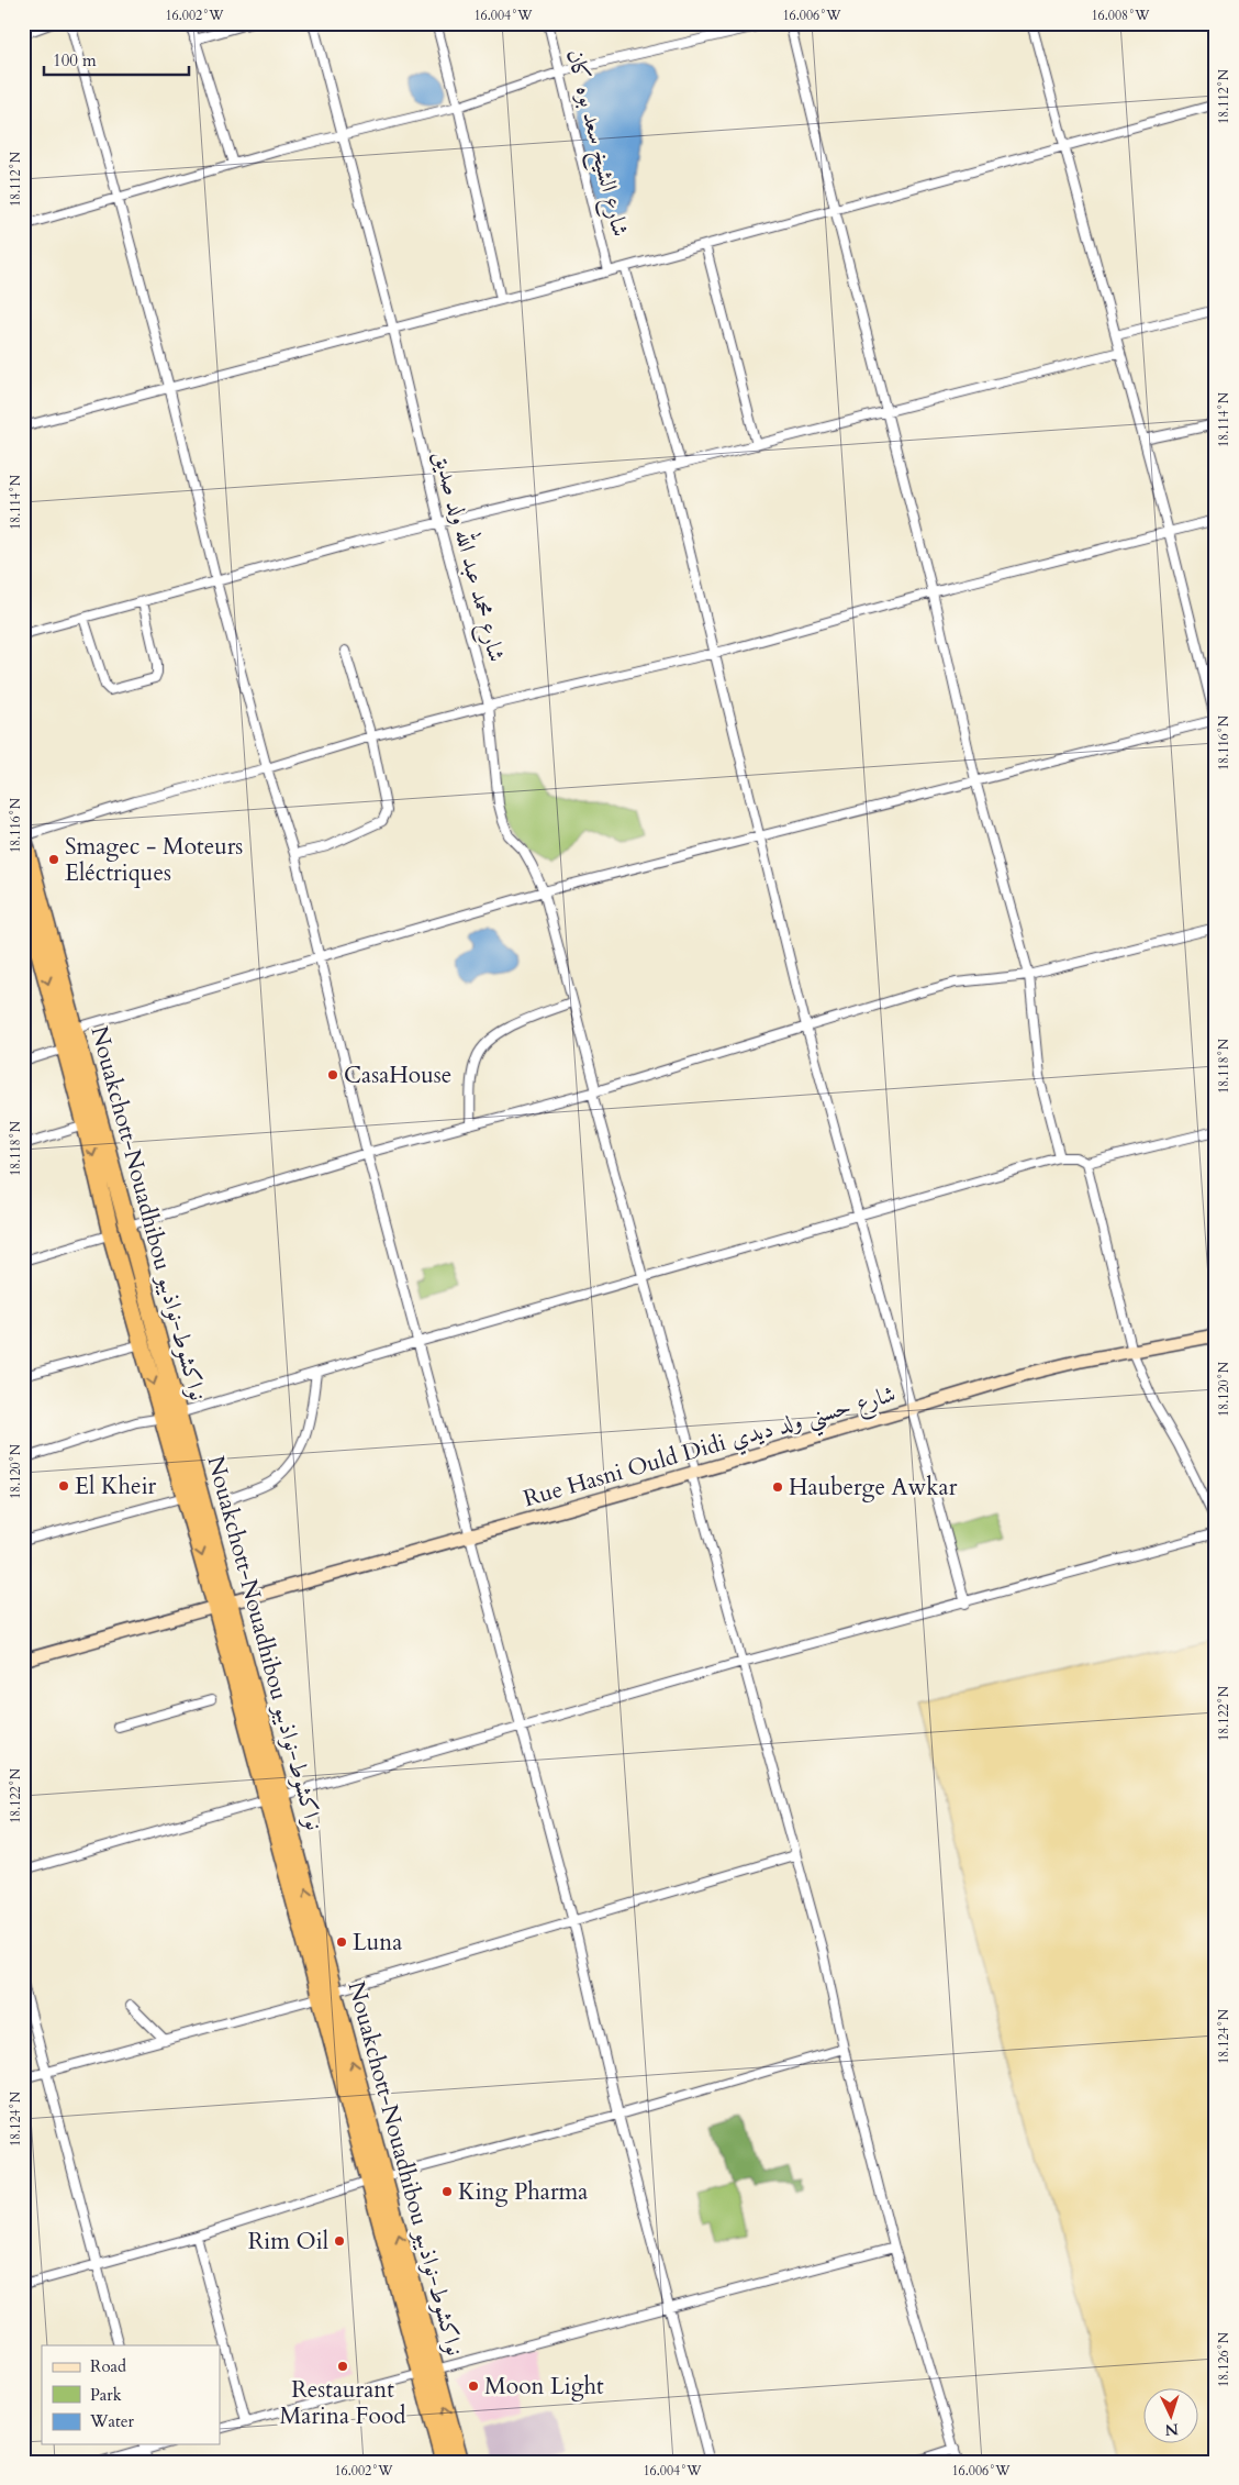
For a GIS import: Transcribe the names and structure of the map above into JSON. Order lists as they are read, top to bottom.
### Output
{
  "streets": {
    "highway": ["Nouakchott-Nouadhibou نواكشوط-نواذيبو"],
    "street": ["شارع الشيخ سعد بوه كان", "شارع محمد عبد الله ولد صديق", "Rue Hasni Ould Didi شارع حسني ولد ديدي"]
  },
  "crossings": [
    ["شارع محمد عبد الله ولد صديق", "Rue Hasni Ould Didi شارع حسني ولد ديدي"],
    ["Nouakchott-Nouadhibou نواكشوط-نواذيبو", "Rue Hasni Ould Didi شارع حسني ولد ديدي"]
  ],
  "places": [
    "Smagec - Moteurs Eléctriques",
    "CasaHouse",
    "El Kheir",
    "Hauberge Awkar",
    "Luna",
    "King Pharma",
    "Rim Oil",
    "Restaurant Marina Food",
    "Moon Light"
  ],
  "legend": ["Road", "Park", "Water"],
  "scale_bar": "100 m",
  "north": "bottom",
  "coordinates": [
    "16.002°W",
    "16.004°W",
    "16.006°W",
    "16.008°W",
    "18.112°N",
    "18.114°N",
    "18.116°N",
    "18.118°N",
    "18.120°N",
    "18.122°N",
    "18.124°N",
    "18.126°N"
  ]
}
